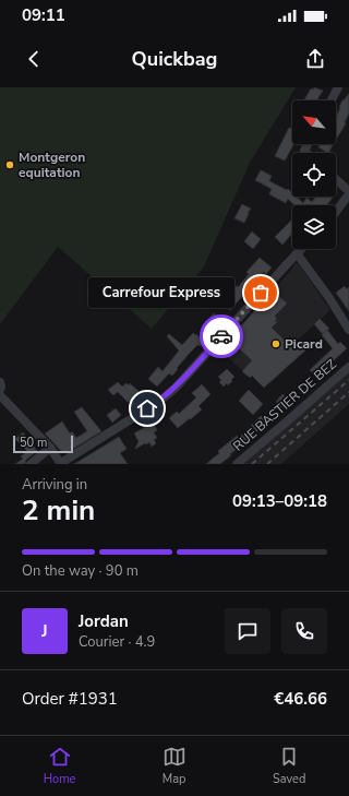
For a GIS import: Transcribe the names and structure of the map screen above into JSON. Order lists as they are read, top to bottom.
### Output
{
  "streets": {
    "street": ["RUE BASTIER DE BEZ"]
  },
  "places": ["Montgeron equitation", "Carrefour Express", "Picard"],
  "scale_bar": "50 m",
  "north": "top left",
  "page": {
    "status": "09:11",
    "header": "Quickbag",
    "bubble": "Carrefour Express",
    "scale": "50 m",
    "heading": ["2 min", "Arriving in", "09:13–09:18"],
    "panel": [
      "Jordan",
      "Courier · 4.9",
      "Order #1931",
      "€46.66"
    ],
    "bar": "On the way · 90 m",
    "round": "J",
    "tabs": ["Home", "Map", "Saved"]
  }
}
